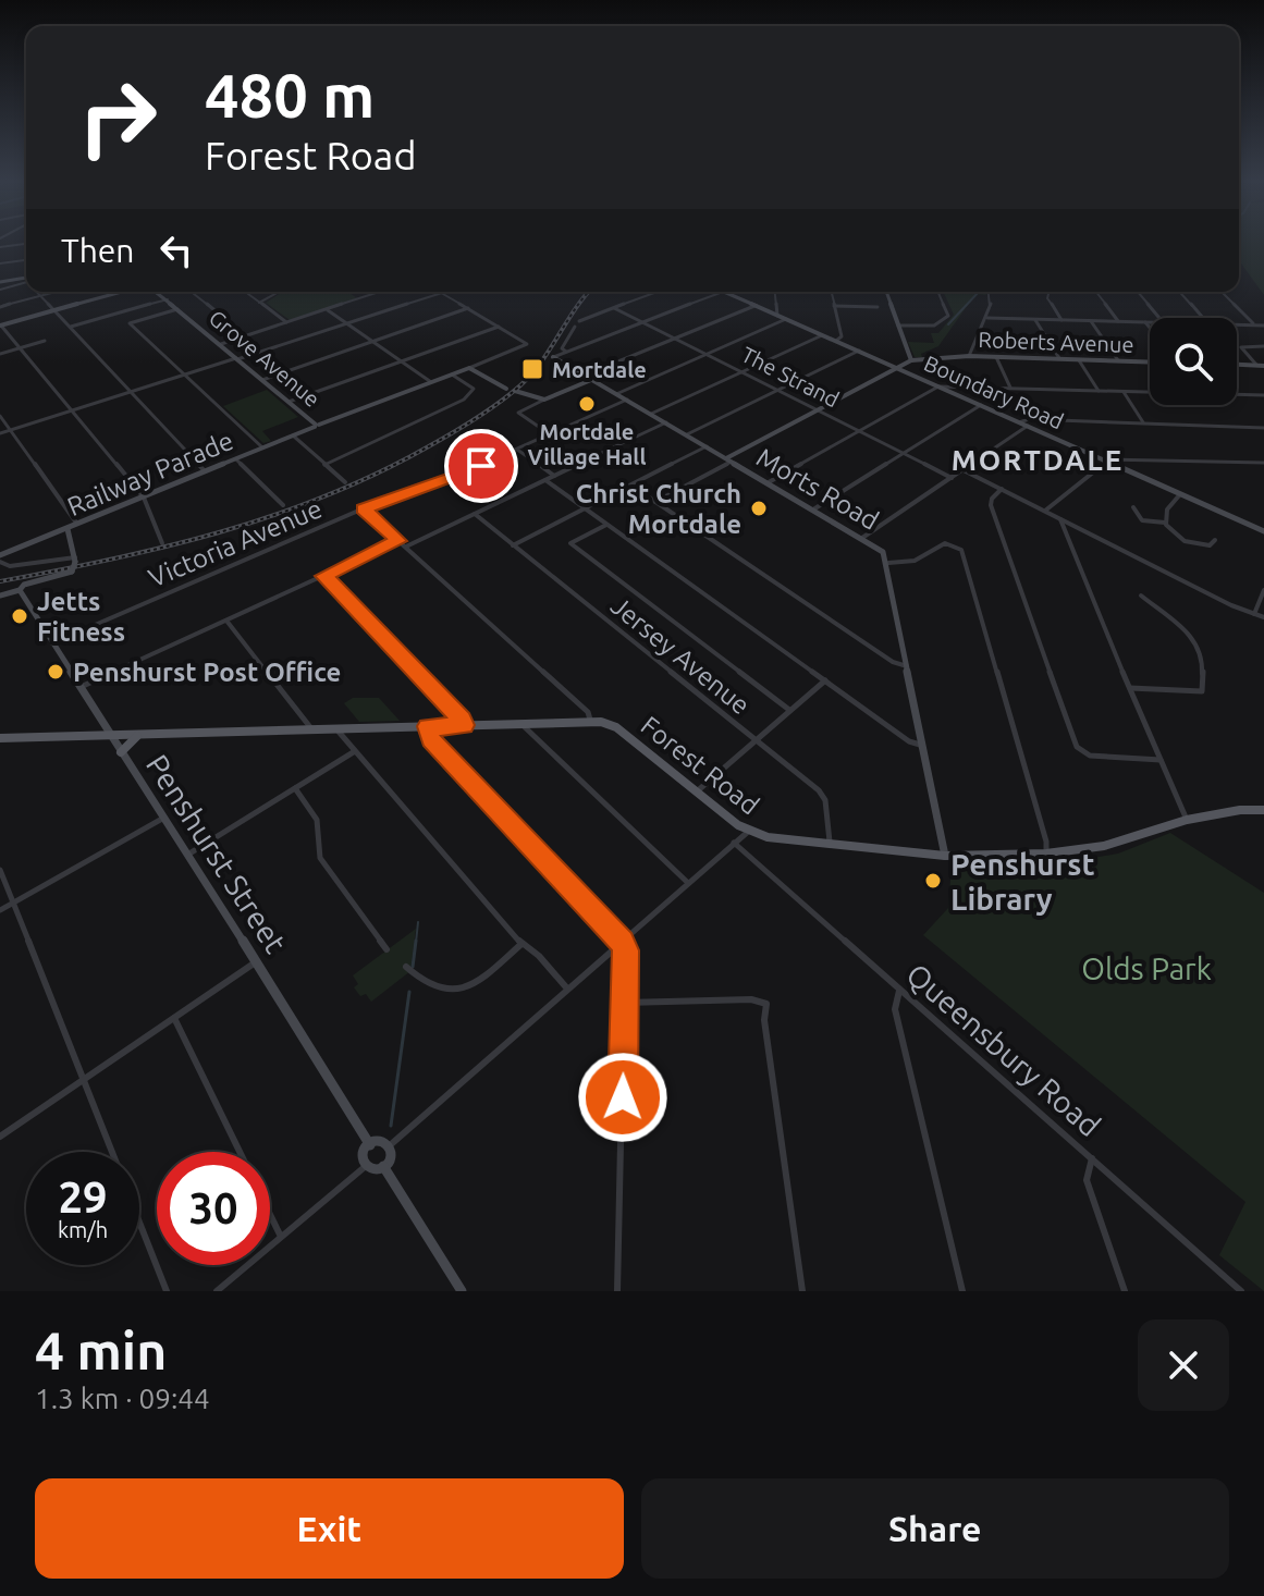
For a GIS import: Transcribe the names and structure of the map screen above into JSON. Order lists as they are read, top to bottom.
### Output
{
  "streets": {
    "main road": ["Forest Road"],
    "street": [
      "Roberts Avenue",
      "Grove Avenue",
      "The Strand",
      "Boundary Road",
      "Railway Parade",
      "Morts Road",
      "Victoria Avenue",
      "Jersey Avenue",
      "Penshurst Street",
      "Queensbury Road"
    ]
  },
  "crossings": [
    ["Roberts Avenue", "The Strand"],
    ["Roberts Avenue", "Boundary Road"],
    ["Roberts Avenue", "Morts Road"],
    ["Grove Avenue", "Railway Parade"],
    ["Morts Road", "Victoria Avenue"],
    ["Morts Road", "Forest Road"],
    ["Victoria Avenue", "Penshurst Street"],
    ["Jersey Avenue", "Forest Road"],
    ["Forest Road", "Penshurst Street"]
  ],
  "districts": ["MORTDALE"],
  "parks": ["Olds Park"],
  "places": {
    "transit": ["Mortdale"],
    "other": [
      "Mortdale Village Hall",
      "Christ Church Mortdale",
      "Jetts Fitness",
      "Penshurst Post Office",
      "Penshurst Library"
    ]
  },
  "page": {
    "turn": ["480 m", "Forest Road"],
    "then": "Then",
    "speed": "29 km/h",
    "limit": "30",
    "heading": ["4 min", "1.3 km · 09:44"],
    "buttons": ["Exit", "Share"]
  }
}
